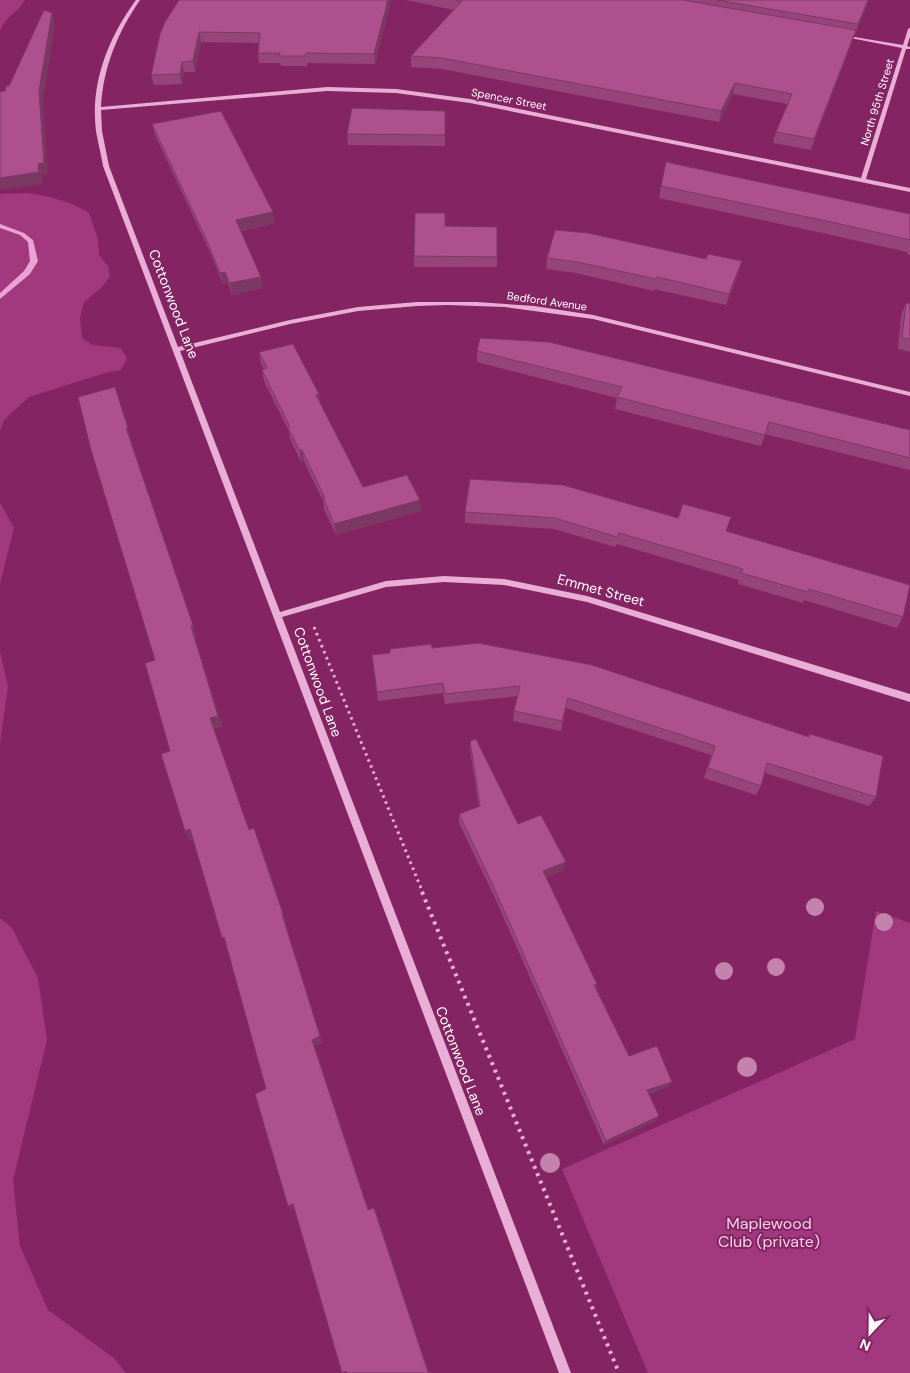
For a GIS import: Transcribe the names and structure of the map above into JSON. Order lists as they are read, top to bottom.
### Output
{
  "streets": {
    "street": [
      "Spencer Street",
      "North 95th Street",
      "Bedford Avenue",
      "Cottonwood Lane",
      "Emmet Street"
    ]
  },
  "crossings": [
    ["Spencer Street", "North 95th Street"],
    ["Spencer Street", "Cottonwood Lane"],
    ["Bedford Avenue", "Cottonwood Lane"],
    ["Cottonwood Lane", "Emmet Street"]
  ],
  "parks": ["Maplewood Club (private)"],
  "north": "bottom"
}
